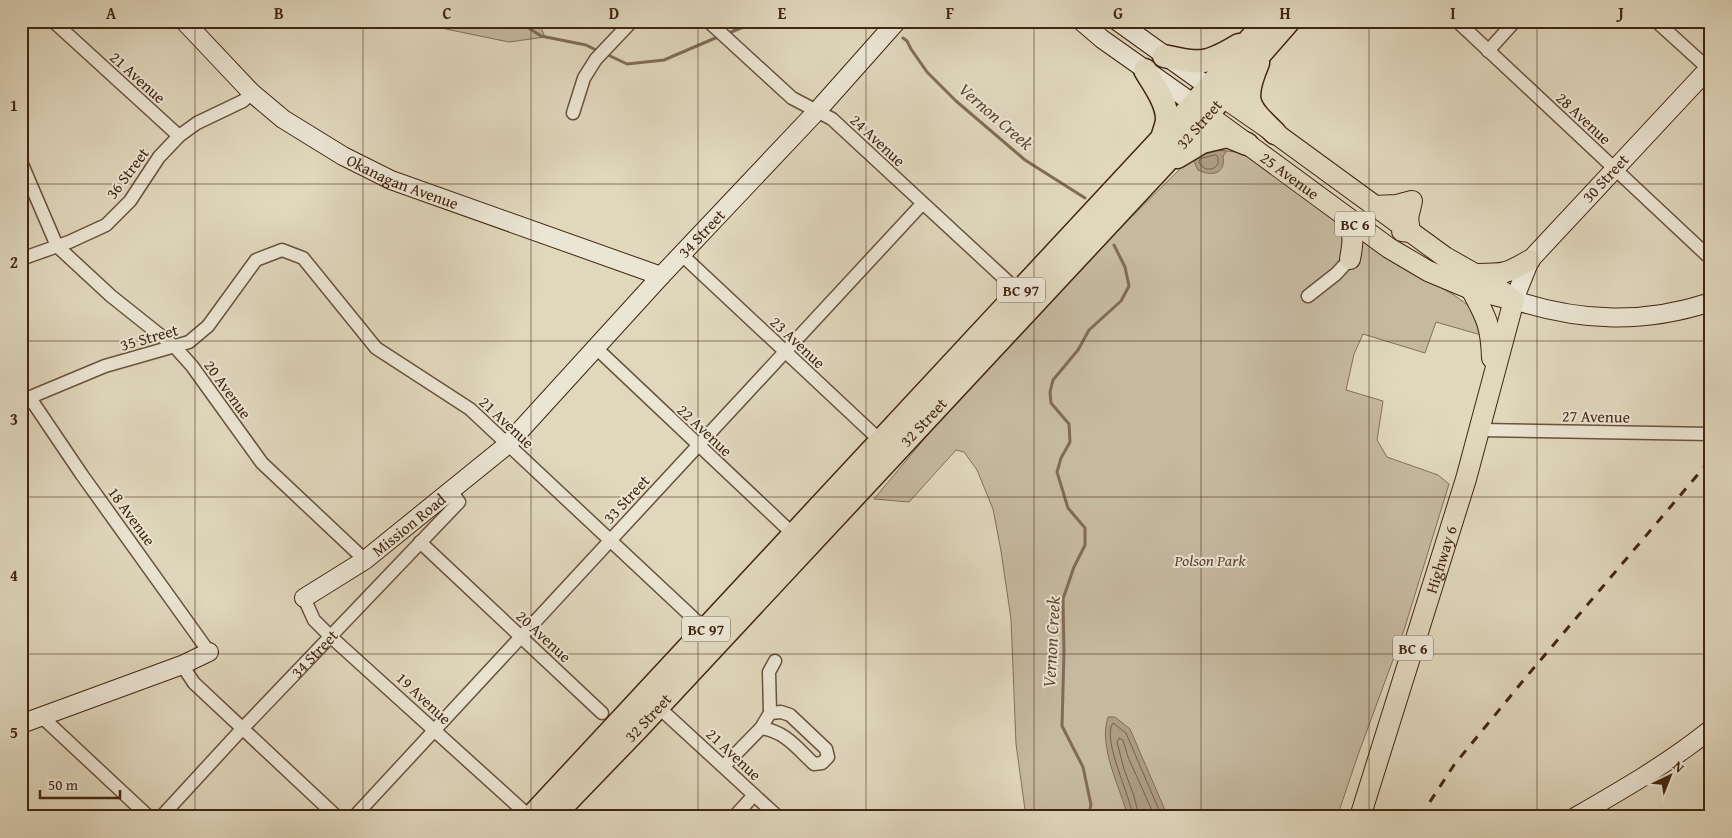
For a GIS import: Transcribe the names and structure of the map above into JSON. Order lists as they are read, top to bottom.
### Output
{
  "streets": {
    "highway": ["32 Street", "BC 97"],
    "main road": ["25 Avenue", "BC 6", "Highway 6"],
    "street": [
      "21 Avenue",
      "28 Avenue",
      "24 Avenue",
      "36 Street",
      "30 Street",
      "Okanagan Avenue",
      "34 Street",
      "35 Street",
      "23 Avenue",
      "20 Avenue",
      "27 Avenue",
      "22 Avenue",
      "33 Street",
      "18 Avenue",
      "Mission Road",
      "19 Avenue"
    ]
  },
  "crossings": [
    ["21 Avenue", "32 Street"],
    ["21 Avenue", "36 Street"],
    ["21 Avenue", "34 Street"],
    ["21 Avenue", "35 Street"],
    ["21 Avenue", "33 Street"],
    ["21 Avenue", "Mission Road"],
    ["28 Avenue", "30 Street"],
    ["32 Street", "24 Avenue"],
    ["32 Street", "25 Avenue"],
    ["32 Street", "23 Avenue"],
    ["32 Street", "22 Avenue"],
    ["32 Street", "19 Avenue"],
    ["24 Avenue", "34 Street"],
    ["24 Avenue", "33 Street"],
    ["36 Street", "Okanagan Avenue"],
    ["36 Street", "20 Avenue"],
    ["25 Avenue", "30 Street"],
    ["25 Avenue", "Highway 6"],
    ["30 Street", "Highway 6"],
    ["Okanagan Avenue", "34 Street"],
    ["34 Street", "23 Avenue"],
    ["34 Street", "20 Avenue"],
    ["34 Street", "22 Avenue"],
    ["34 Street", "Mission Road"],
    ["34 Street", "19 Avenue"],
    ["35 Street", "20 Avenue"],
    ["35 Street", "18 Avenue"],
    ["23 Avenue", "33 Street"],
    ["20 Avenue", "33 Street"],
    ["20 Avenue", "Mission Road"],
    ["27 Avenue", "Highway 6"],
    ["22 Avenue", "33 Street"],
    ["33 Street", "19 Avenue"],
    ["Mission Road", "19 Avenue"]
  ],
  "water": ["Vernon Creek"],
  "parks": ["Polson Park"],
  "scale_bar": "50 m",
  "north": "top right",
  "grid": {
    "columns": [
      "A",
      "B",
      "C",
      "D",
      "E",
      "F",
      "G",
      "H",
      "I",
      "J"
    ],
    "rows": [
      "1",
      "2",
      "3",
      "4",
      "5"
    ]
  }
}
